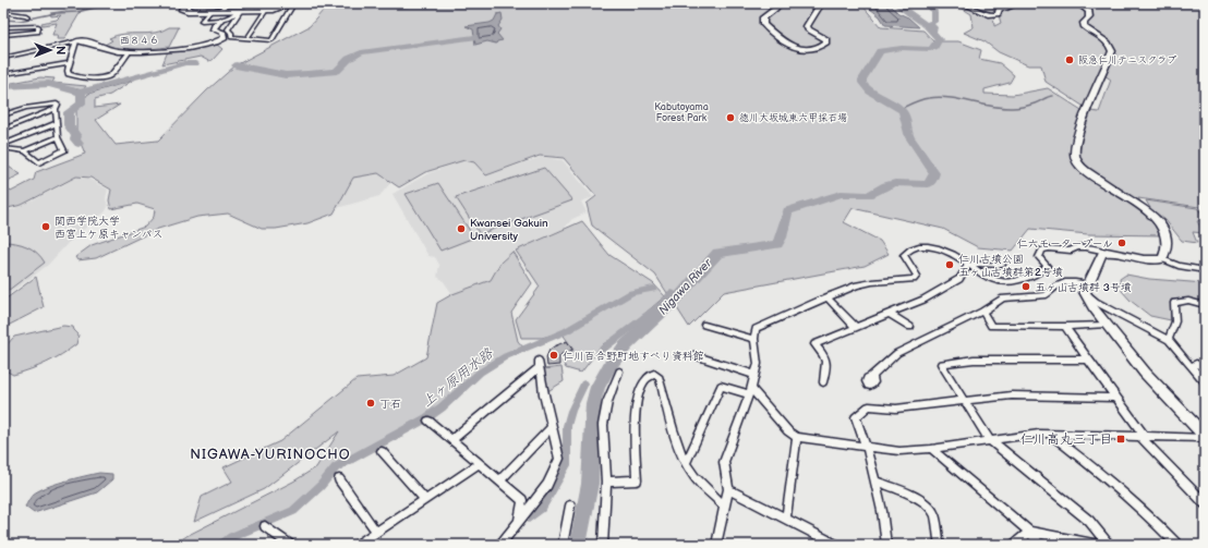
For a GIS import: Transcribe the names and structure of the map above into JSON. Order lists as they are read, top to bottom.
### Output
{
  "streets": {
    "street": ["西８４６"]
  },
  "districts": ["NIGAWA-YURINOCHO"],
  "water": ["Nigawa River", "上ヶ原用水路"],
  "parks": ["Kabutoyama Forest Park"],
  "places": {
    "other": [
      "阪急仁川テニスクラブ",
      "徳川大坂城東六甲採石場",
      "関西学院大学 西宮上ケ原キャンパス",
      "Kwansei Gakuin University",
      "仁六モータープール",
      "仁川古墳公園 五ヶ山古墳群第2号墳",
      "五ヶ山古墳群 3号墳",
      "仁川百合野町地すべり資料館",
      "丁石"
    ],
    "transit": ["仁川高丸三丁目"]
  },
  "north": "right"
}
